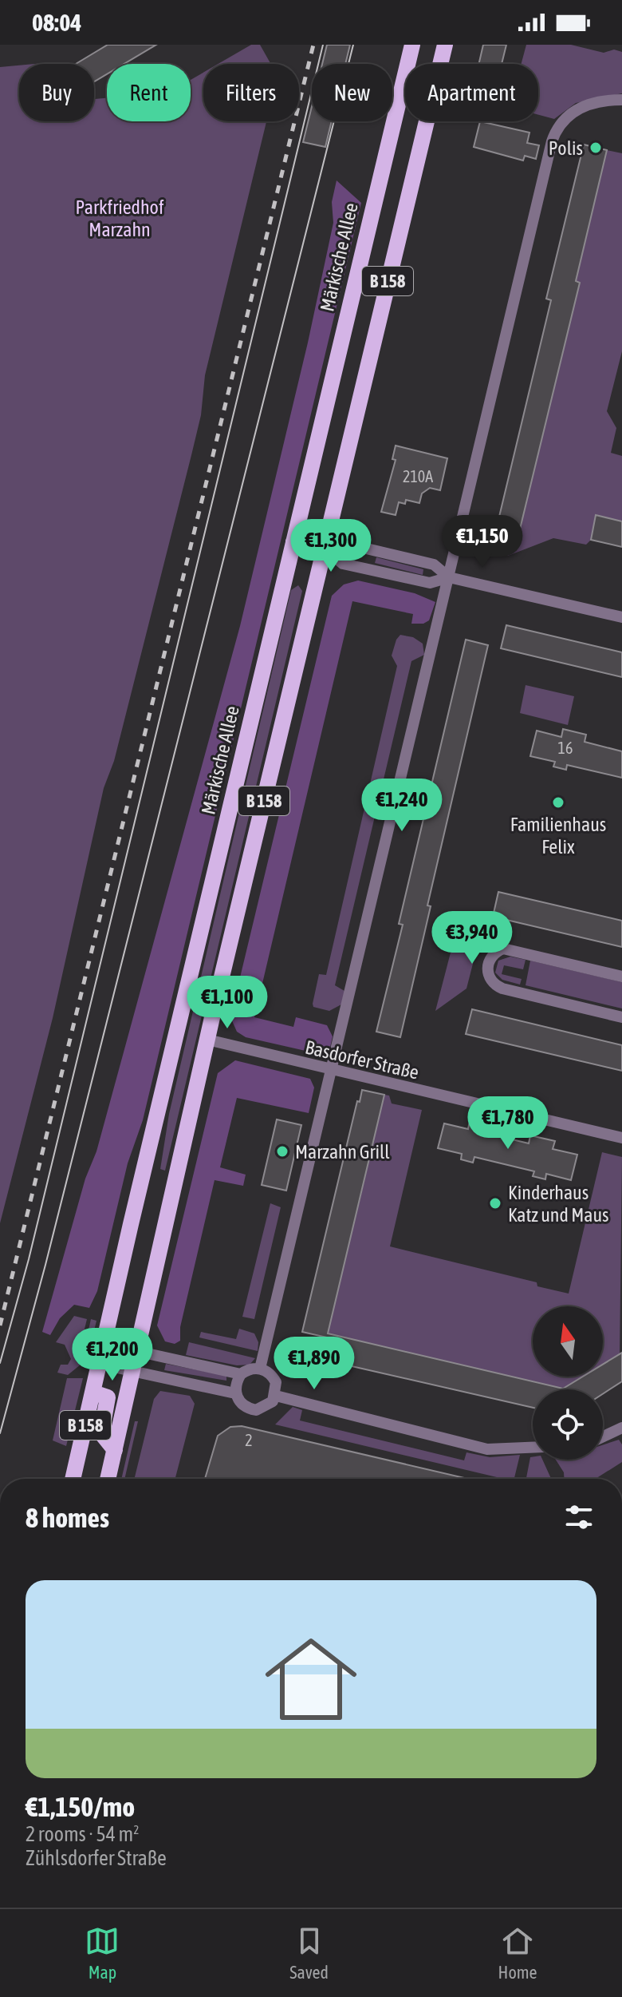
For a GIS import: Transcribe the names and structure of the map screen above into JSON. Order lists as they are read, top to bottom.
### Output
{
  "streets": {
    "main road": ["Märkische Allee", "B 158"],
    "street": ["Basdorfer Straße"]
  },
  "crossings": [
    ["B 158", "Basdorfer Straße"]
  ],
  "parks": ["Parkfriedhof Marzahn"],
  "places": [
    "Polis",
    "Familienhaus Felix",
    "Marzahn Grill",
    "Kinderhaus Katz und Maus"
  ],
  "house_numbers": ["210A", "16", "2"],
  "north": "top",
  "page": {
    "status": "08:04",
    "chip": [
      "Buy",
      "Rent",
      "Filters",
      "New",
      "Apartment"
    ],
    "price": [
      "€1,150",
      "€1,300",
      "€1,240",
      "€3,940",
      "€1,100",
      "€1,780",
      "€1,200",
      "€1,890"
    ],
    "heading": "8 homes",
    "list": [
      {
        "name": "€1,150/mo",
        "note": "2 rooms · 54 m² · Zühlsdorfer Straße"
      }
    ],
    "tabs": ["Map", "Saved", "Home"]
  }
}
